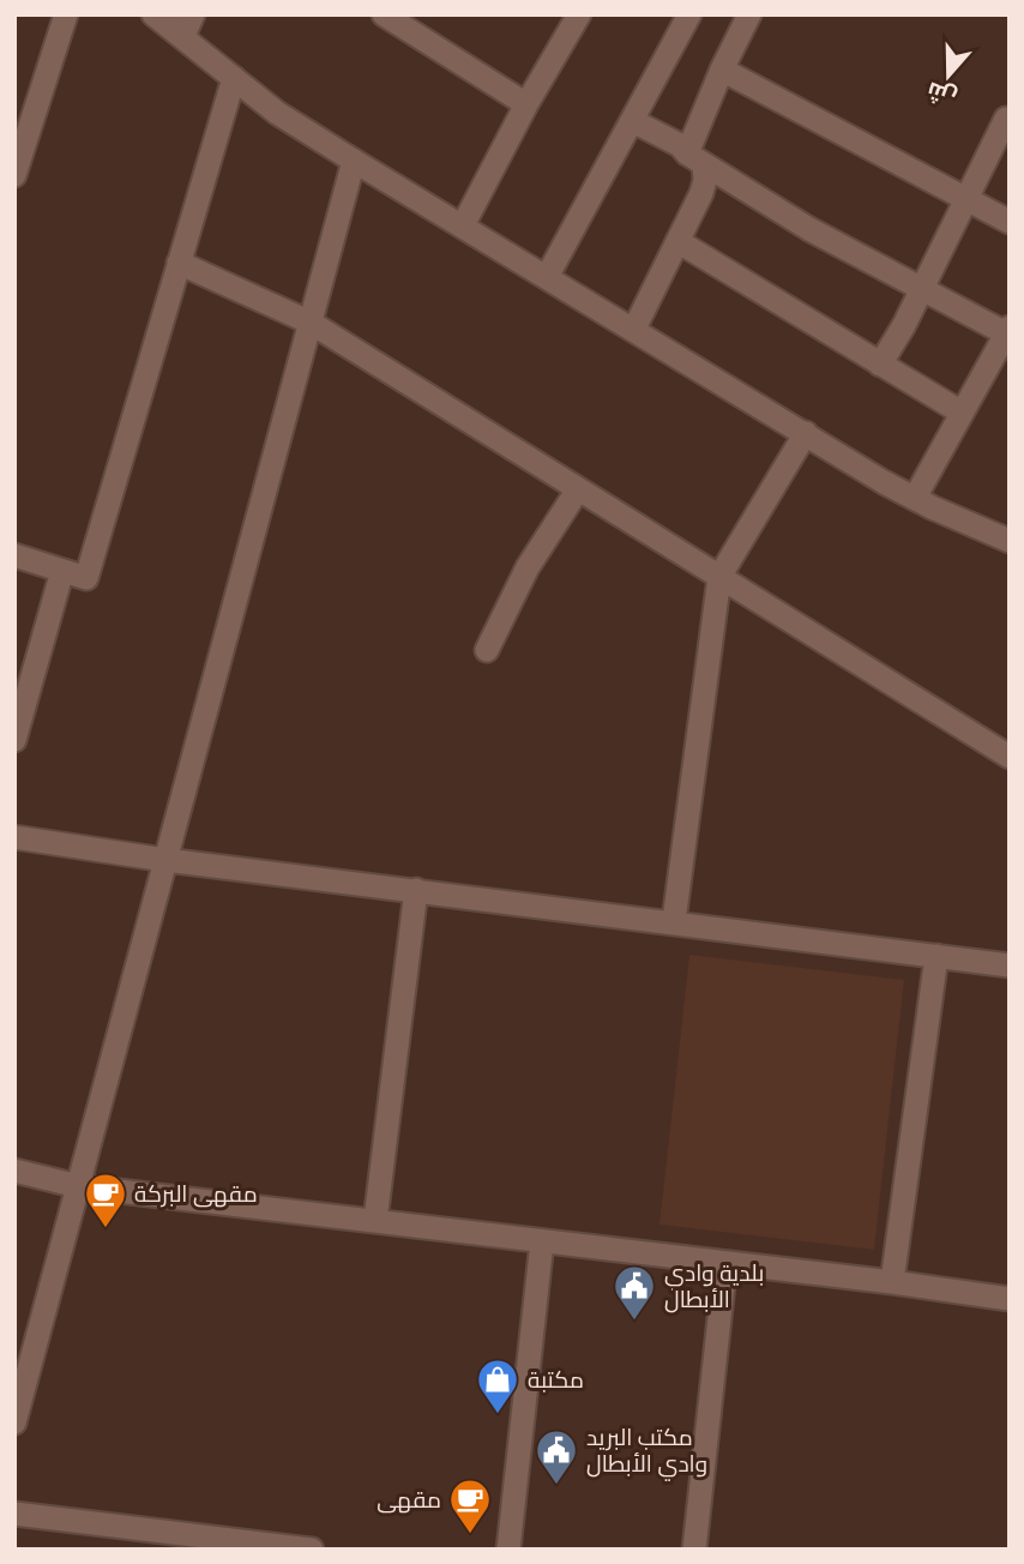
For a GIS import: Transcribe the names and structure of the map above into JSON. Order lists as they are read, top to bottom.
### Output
{
  "places": {
    "cafe": ["مقهى البركة", "مقهى"],
    "public building": ["بلدية وادي الأبطال", "مكتب البريد وادي الأبطال"],
    "shop": ["مكتبة"]
  },
  "north": "bottom"
}
